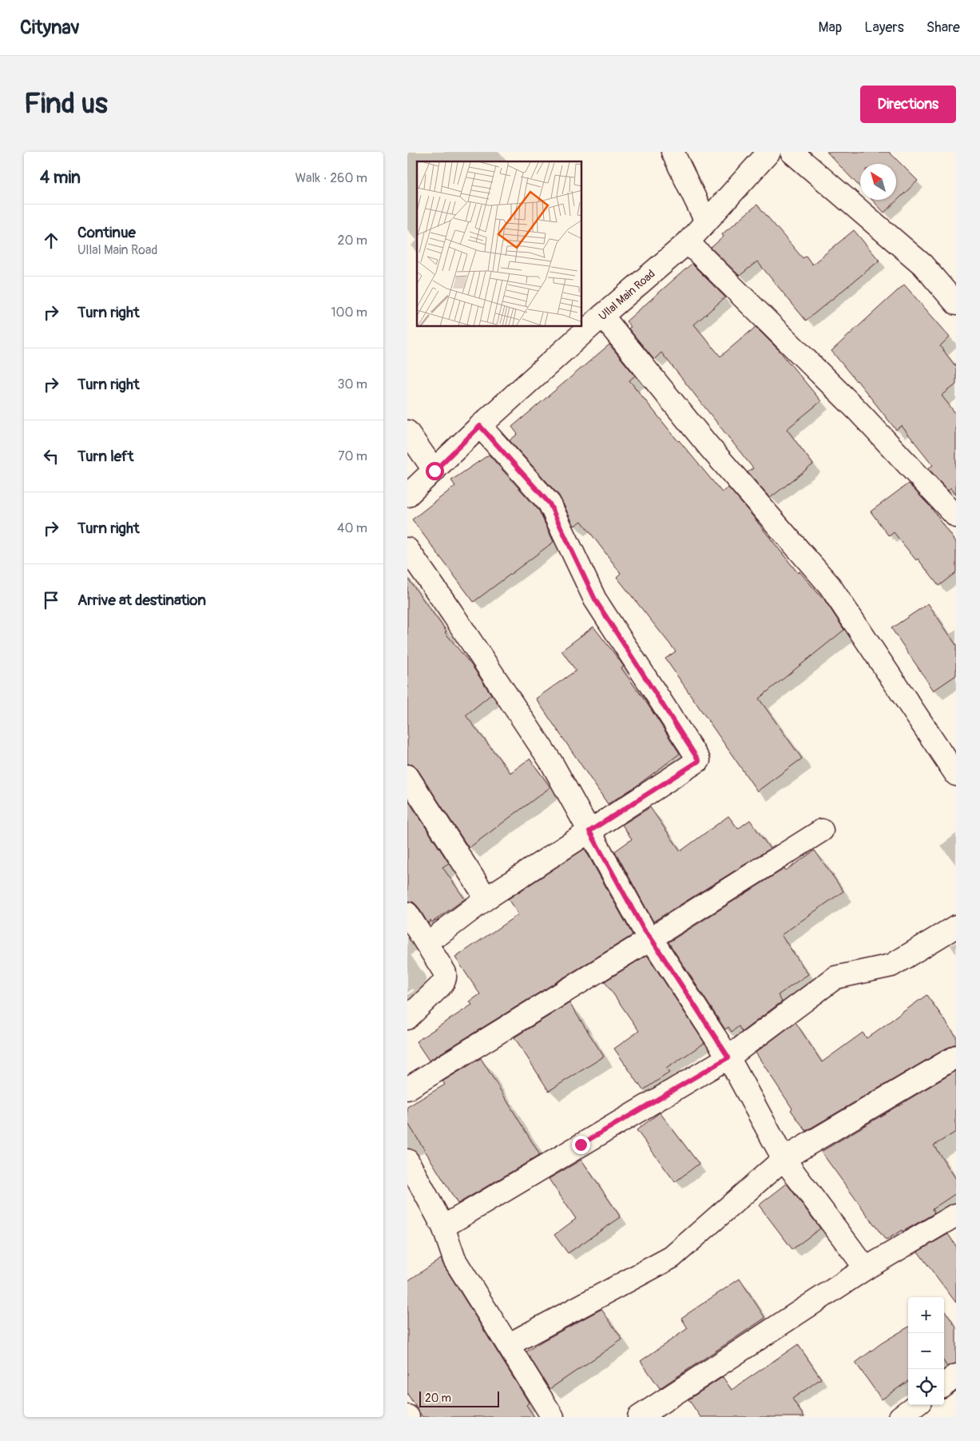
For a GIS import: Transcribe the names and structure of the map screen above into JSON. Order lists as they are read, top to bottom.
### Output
{
  "streets": {
    "street": ["Ullal Main Road"]
  },
  "scale_bar": "20 m",
  "north": "top left",
  "page": {
    "header": "Citynav",
    "nav": ["Map", "Layers", "Share"],
    "buttons": "Directions",
    "title": "Find us",
    "heading": ["4 min", "Walk · 260 m"],
    "list": [
      ["Continue", "Ullal Main Road", "20 m"],
      ["Turn right", "100 m"],
      ["Turn right", "30 m"],
      ["Turn left", "70 m"],
      ["Turn right", "40 m"],
      "Arrive at destination"
    ],
    "map_buttons": ["+", "−"],
    "scale": "20 m"
  }
}
